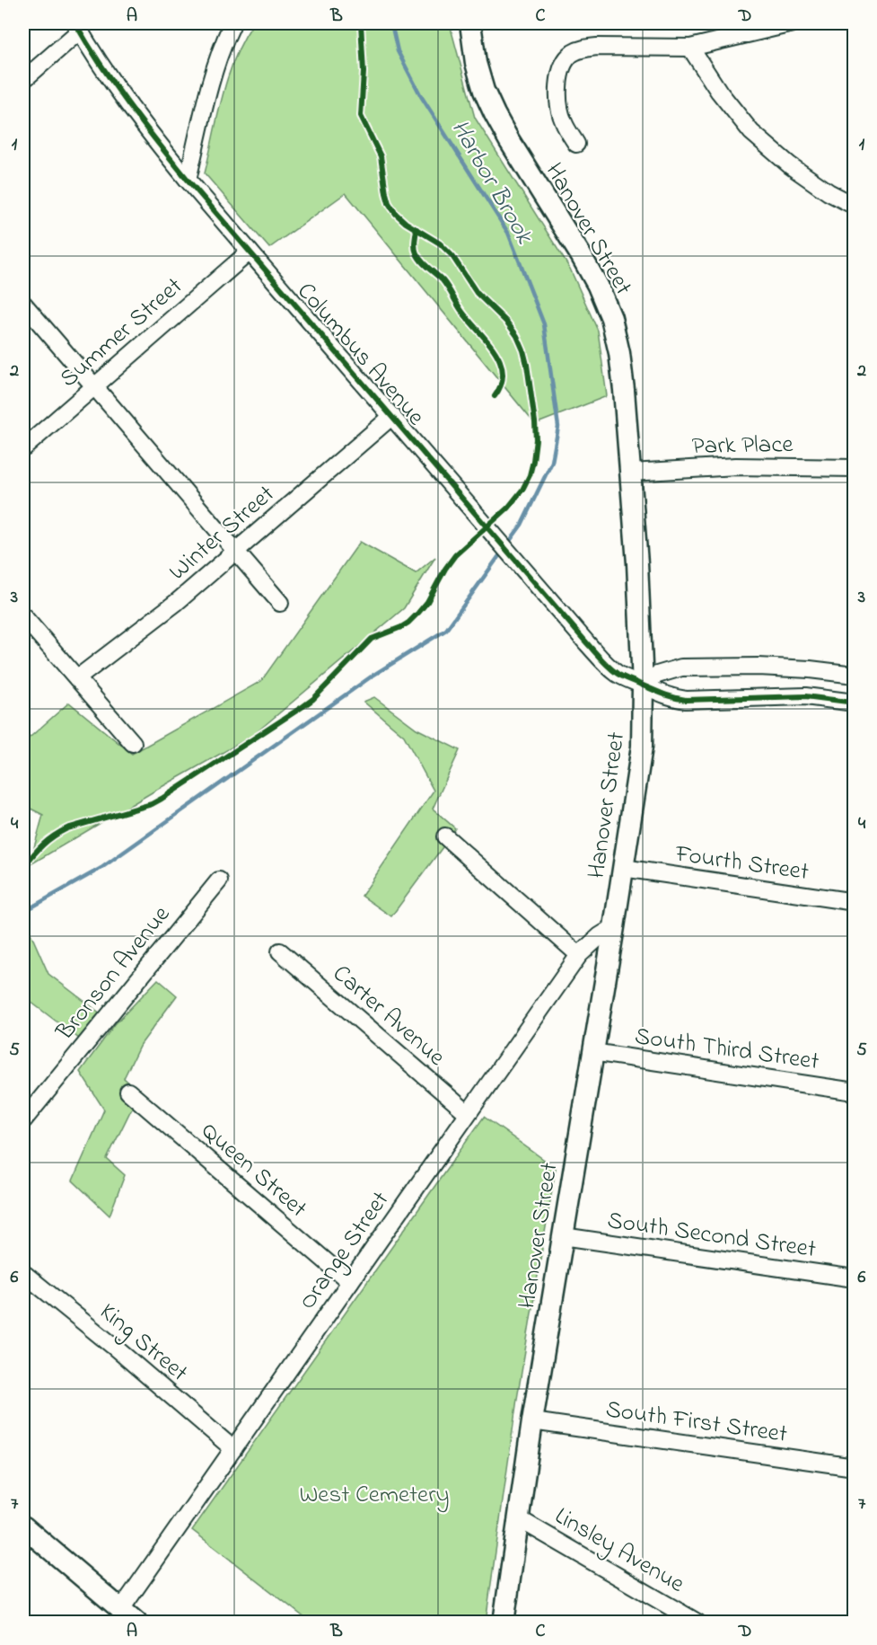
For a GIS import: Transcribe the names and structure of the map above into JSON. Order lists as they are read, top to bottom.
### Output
{
  "streets": {
    "main road": ["Hanover Street"],
    "street": [
      "Summer Street",
      "Columbus Avenue",
      "Park Place",
      "Winter Street",
      "Fourth Street",
      "Bronson Avenue",
      "Carter Avenue",
      "South Third Street",
      "Queen Street",
      "South Second Street",
      "Orange Street",
      "King Street",
      "South First Street",
      "Linsley Avenue"
    ]
  },
  "crossings": [
    ["Hanover Street", "Columbus Avenue"],
    ["Hanover Street", "Park Place"],
    ["Hanover Street", "Fourth Street"],
    ["Hanover Street", "South Third Street"],
    ["Hanover Street", "South Second Street"],
    ["Hanover Street", "Orange Street"],
    ["Hanover Street", "South First Street"],
    ["Hanover Street", "Linsley Avenue"],
    ["Summer Street", "Columbus Avenue"],
    ["Columbus Avenue", "Winter Street"],
    ["Carter Avenue", "Orange Street"],
    ["Queen Street", "Orange Street"],
    ["Orange Street", "King Street"]
  ],
  "water": ["Harbor Brook"],
  "parks": ["West Cemetery"],
  "grid": {
    "columns": [
      "A",
      "B",
      "C",
      "D"
    ],
    "rows": [
      "1",
      "2",
      "3",
      "4",
      "5",
      "6",
      "7"
    ]
  }
}
